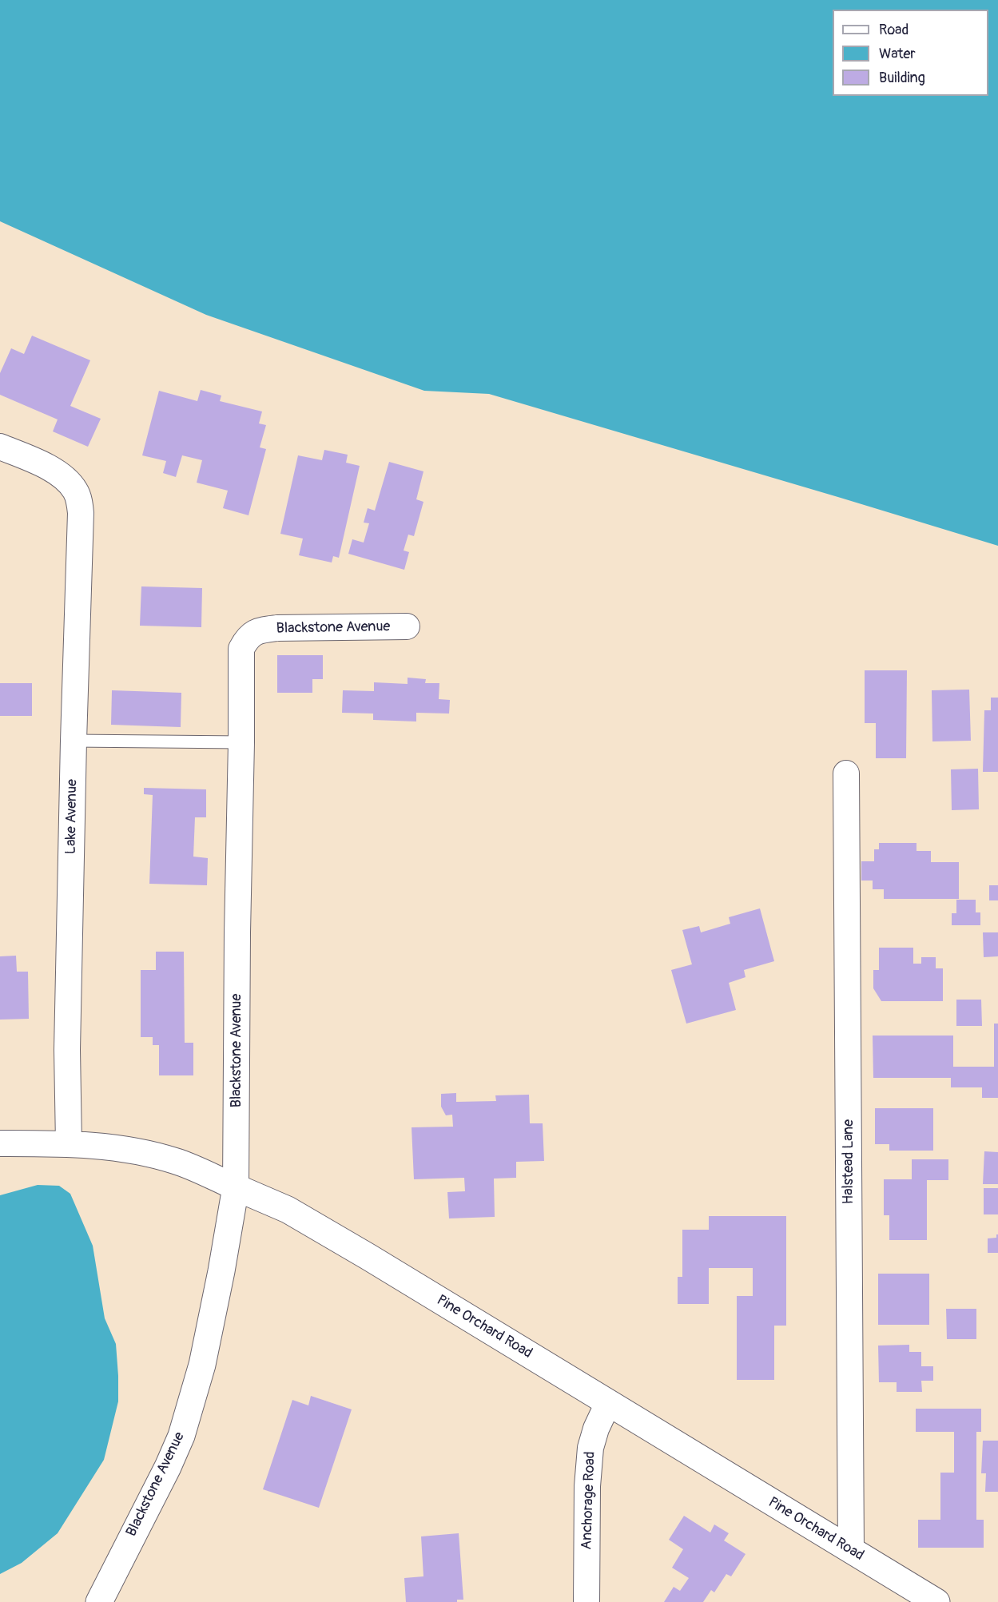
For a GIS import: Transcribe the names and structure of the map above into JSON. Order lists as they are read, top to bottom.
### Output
{
  "streets": {
    "main road": ["Blackstone Avenue", "Pine Orchard Road"],
    "street": ["Lake Avenue", "Halstead Lane", "Anchorage Road"]
  },
  "crossings": [
    ["Blackstone Avenue", "Pine Orchard Road"],
    ["Lake Avenue", "Pine Orchard Road"],
    ["Halstead Lane", "Pine Orchard Road"],
    ["Pine Orchard Road", "Anchorage Road"]
  ],
  "legend": ["Road", "Water", "Building"]
}
